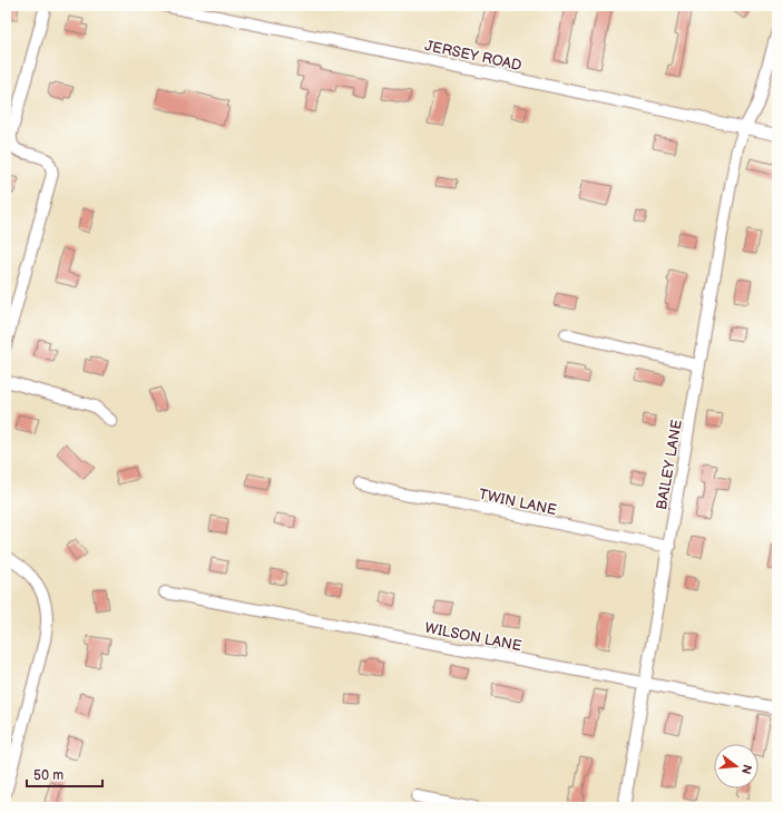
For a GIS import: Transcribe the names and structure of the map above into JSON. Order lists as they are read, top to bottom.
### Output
{
  "streets": {
    "street": [
      "JERSEY ROAD",
      "BAILEY LANE",
      "TWIN LANE",
      "WILSON LANE"
    ]
  },
  "crossings": [
    ["JERSEY ROAD", "BAILEY LANE"],
    ["BAILEY LANE", "TWIN LANE"],
    ["BAILEY LANE", "WILSON LANE"]
  ],
  "scale_bar": "50 m",
  "north": "right"
}
